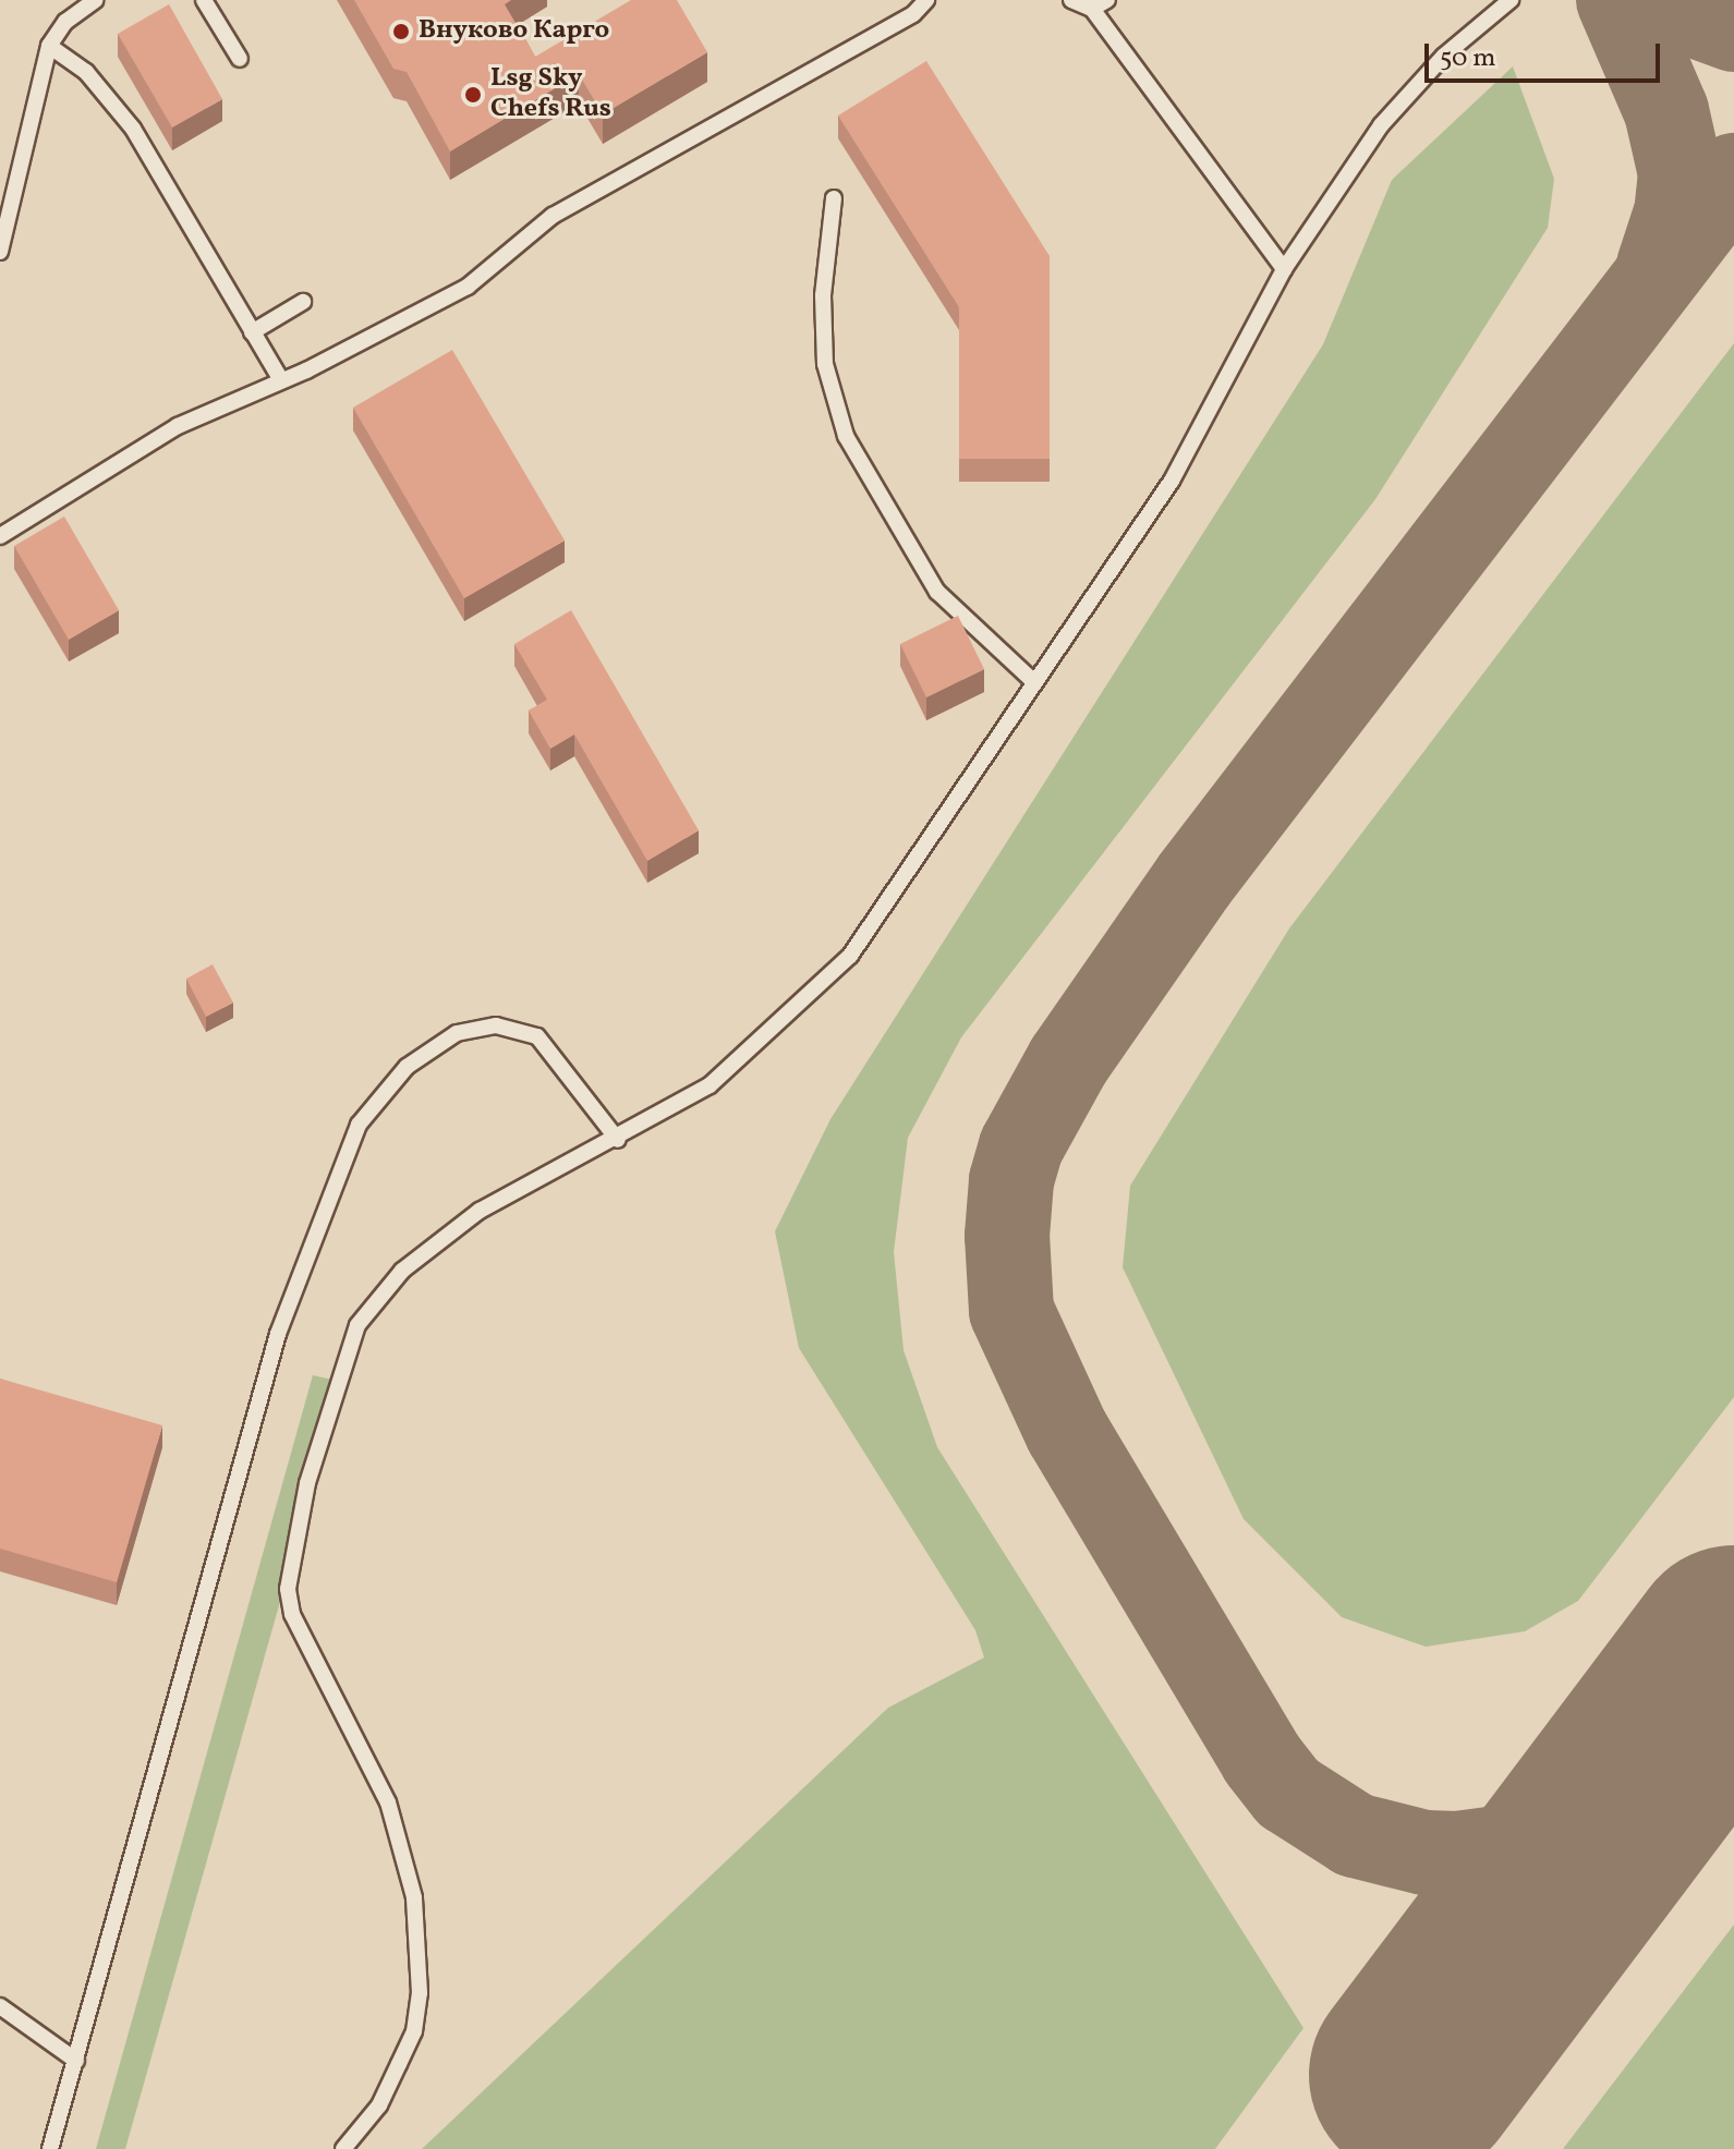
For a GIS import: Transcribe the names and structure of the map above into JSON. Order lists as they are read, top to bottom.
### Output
{
  "places": ["Внуково Карго", "Lsg Sky Chefs Rus"],
  "scale_bar": "50 m"
}
